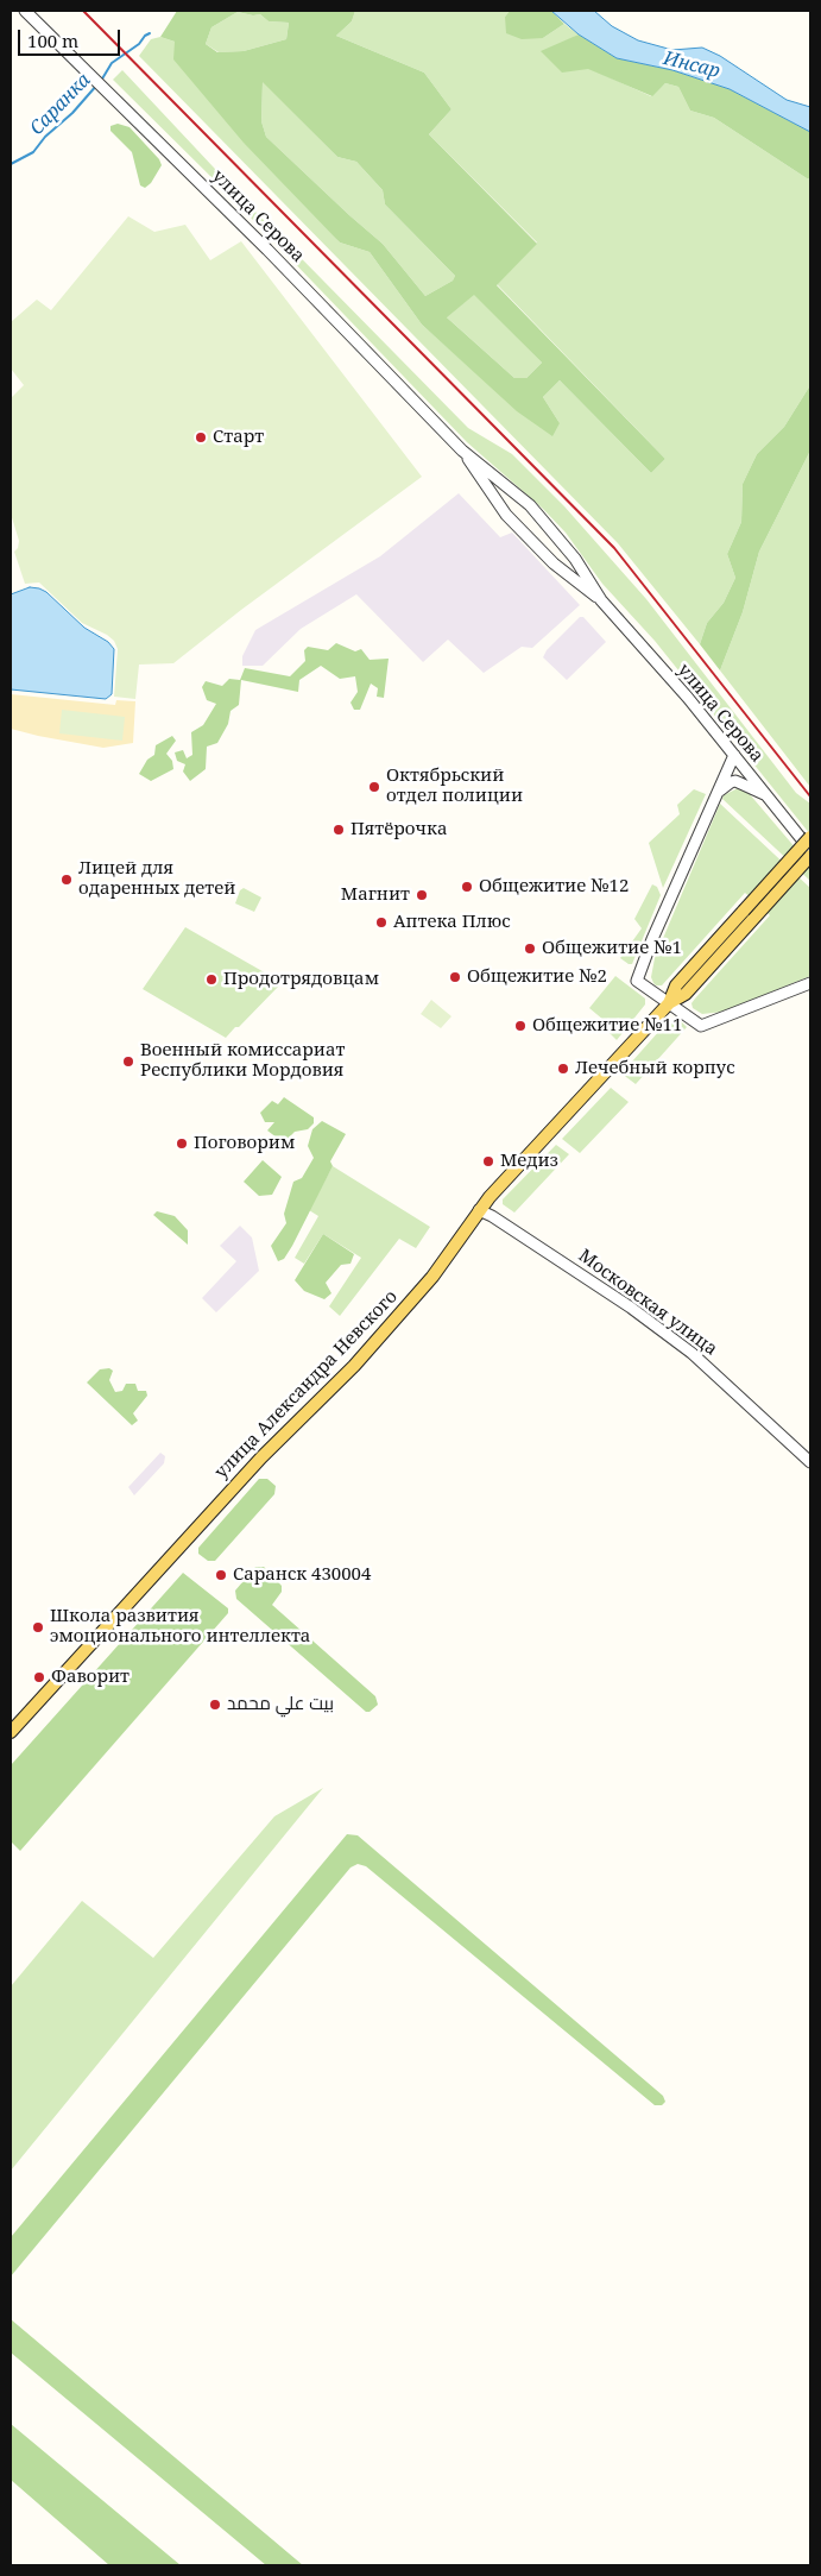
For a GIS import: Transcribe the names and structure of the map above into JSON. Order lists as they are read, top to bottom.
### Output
{
  "streets": {
    "main road": ["улица Александра Невского"],
    "street": ["улица Серова", "Московская улица"]
  },
  "crossings": [
    ["Московская улица", "улица Александра Невского"]
  ],
  "water": ["Инсар", "Саранка"],
  "places": [
    "Старт",
    "Октябрьский отдел полиции",
    "Пятёрочка",
    "Лицей для одаренных детей",
    "Общежитие №12",
    "Магнит",
    "Аптека Плюс",
    "Общежитие №1",
    "Общежитие №2",
    "Продотрядовцам",
    "Общежитие №11",
    "Военный комиссариат Республики Мордовия",
    "Лечебный корпус",
    "Поговорим",
    "Медиз",
    "Саранск 430004",
    "Школа развития эмоционального интеллекта",
    "Фаворит",
    "بيت علي محمد"
  ],
  "scale_bar": "100 m"
}
